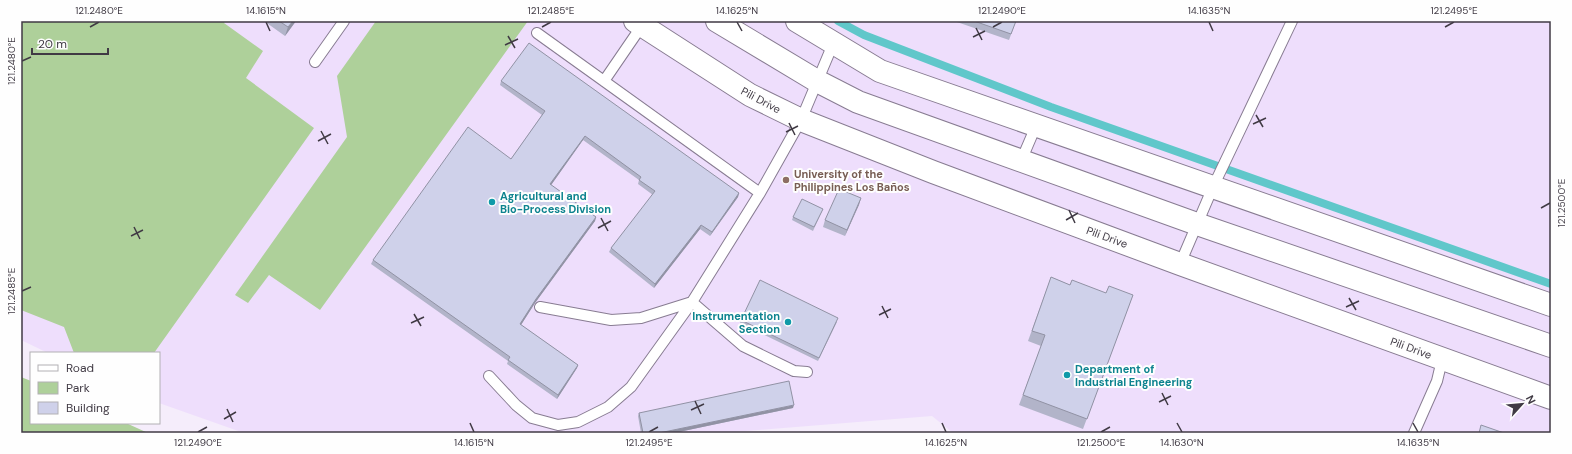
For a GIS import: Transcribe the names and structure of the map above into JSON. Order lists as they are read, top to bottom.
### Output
{
  "streets": {
    "street": ["Pili Drive"]
  },
  "places": [
    "University of the Philippines Los Baños",
    "Agricultural and Bio-Process Division",
    "Instrumentation Section",
    "Department of Industrial Engineering"
  ],
  "legend": ["Road", "Park", "Building"],
  "scale_bar": "20 m",
  "north": "top right",
  "coordinates": [
    "121.2480°E",
    "14.1615°N",
    "121.2485°E",
    "14.1625°N",
    "121.2490°E",
    "14.1635°N",
    "121.2495°E",
    "121.2500°E",
    "14.1630°N"
  ]
}
